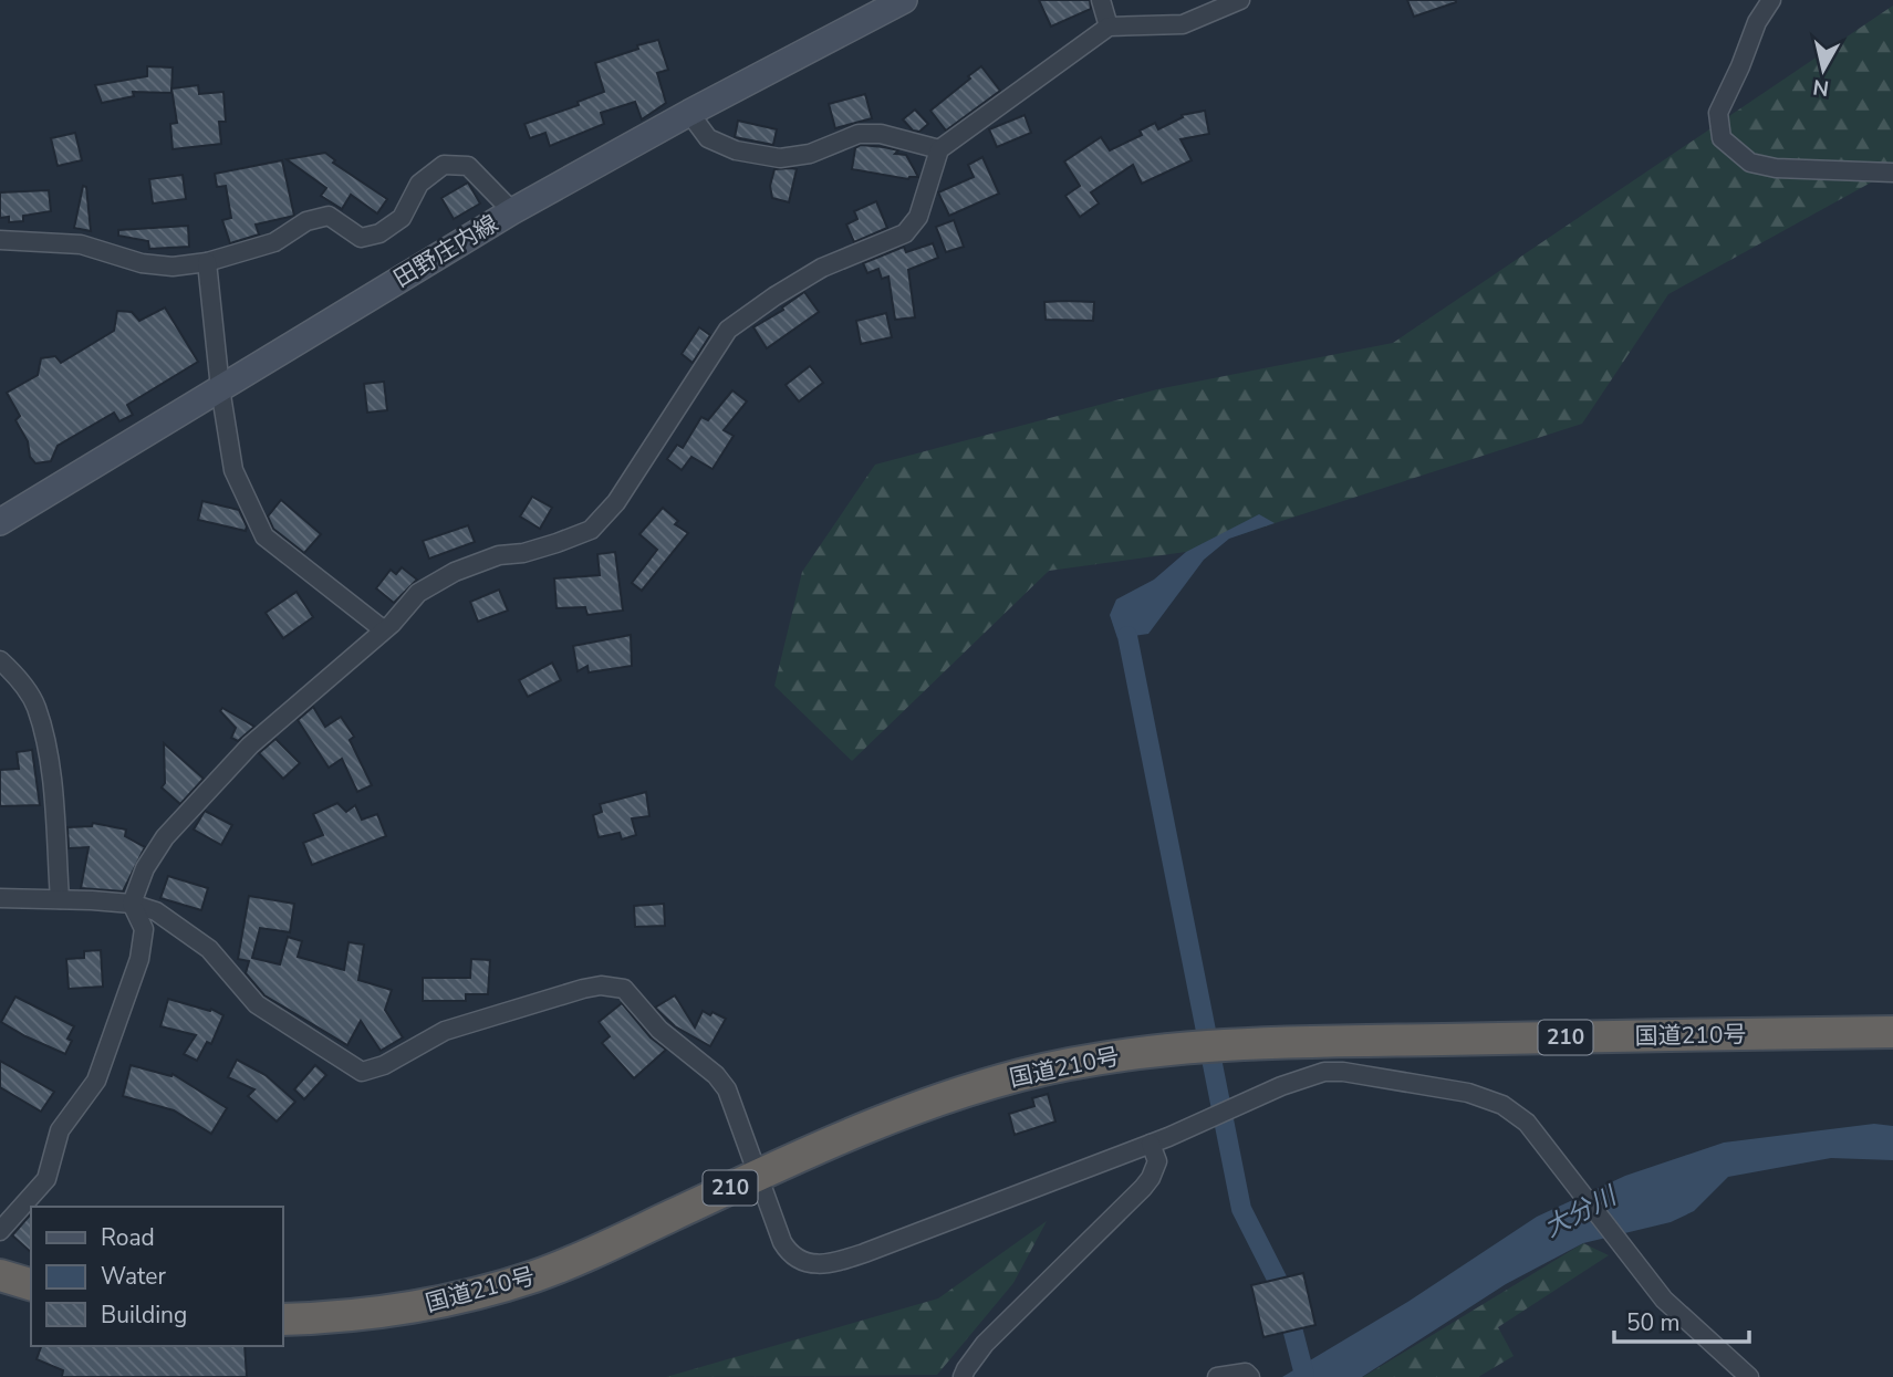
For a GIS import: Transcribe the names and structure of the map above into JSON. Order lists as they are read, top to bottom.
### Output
{
  "streets": {
    "highway": ["国道210号", "210"],
    "main road": ["田野庄内線"]
  },
  "water": ["大分川"],
  "legend": ["Road", "Water", "Building"],
  "scale_bar": "50 m",
  "north": "bottom"
}
